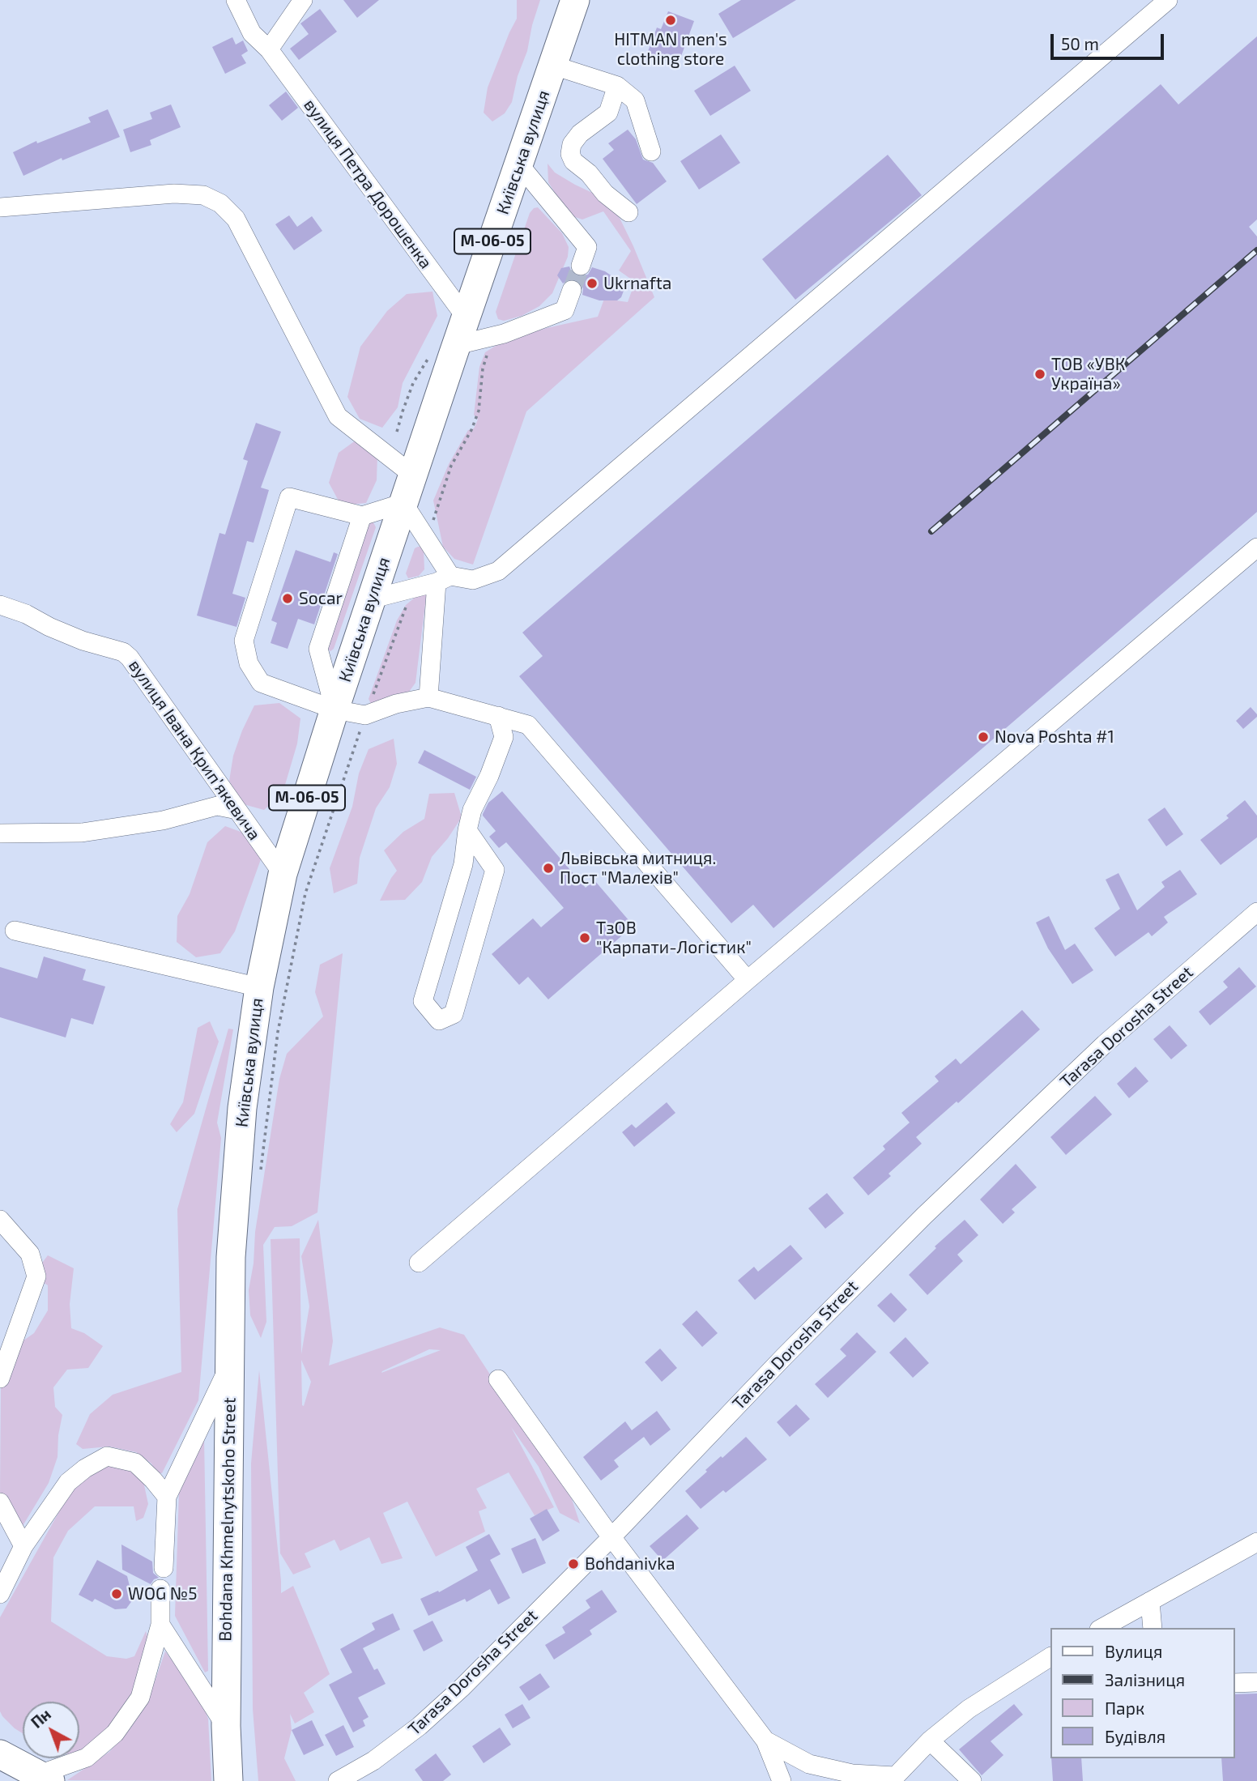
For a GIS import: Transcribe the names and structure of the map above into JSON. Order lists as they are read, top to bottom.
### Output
{
  "streets": {
    "highway": ["Київська вулиця", "М-06-05", "Bohdana Khmelnytskoho Street"],
    "street": ["вулиця Петра Дорошенка", "вулиця Івана Крипʼякевича", "Tarasa Dorosha Street"]
  },
  "crossings": [
    ["Київська вулиця", "вулиця Петра Дорошенка"],
    ["Київська вулиця", "вулиця Івана Крипʼякевича"],
    ["Київська вулиця", "Bohdana Khmelnytskoho Street"]
  ],
  "places": [
    "HITMAN men's clothing store",
    "Ukrnafta",
    "ТОВ «УВК Україна»",
    "Socar",
    "Nova Poshta #1",
    "Львівська митниця. Пост \"Малехів\"",
    "ТзОВ \"Карпати-Логістик\"",
    "Bohdanivka",
    "WOG №5"
  ],
  "legend": [
    "Вулиця",
    "Залізниця",
    "Парк",
    "Будівля"
  ],
  "scale_bar": "50 m",
  "north": "top left"
}
